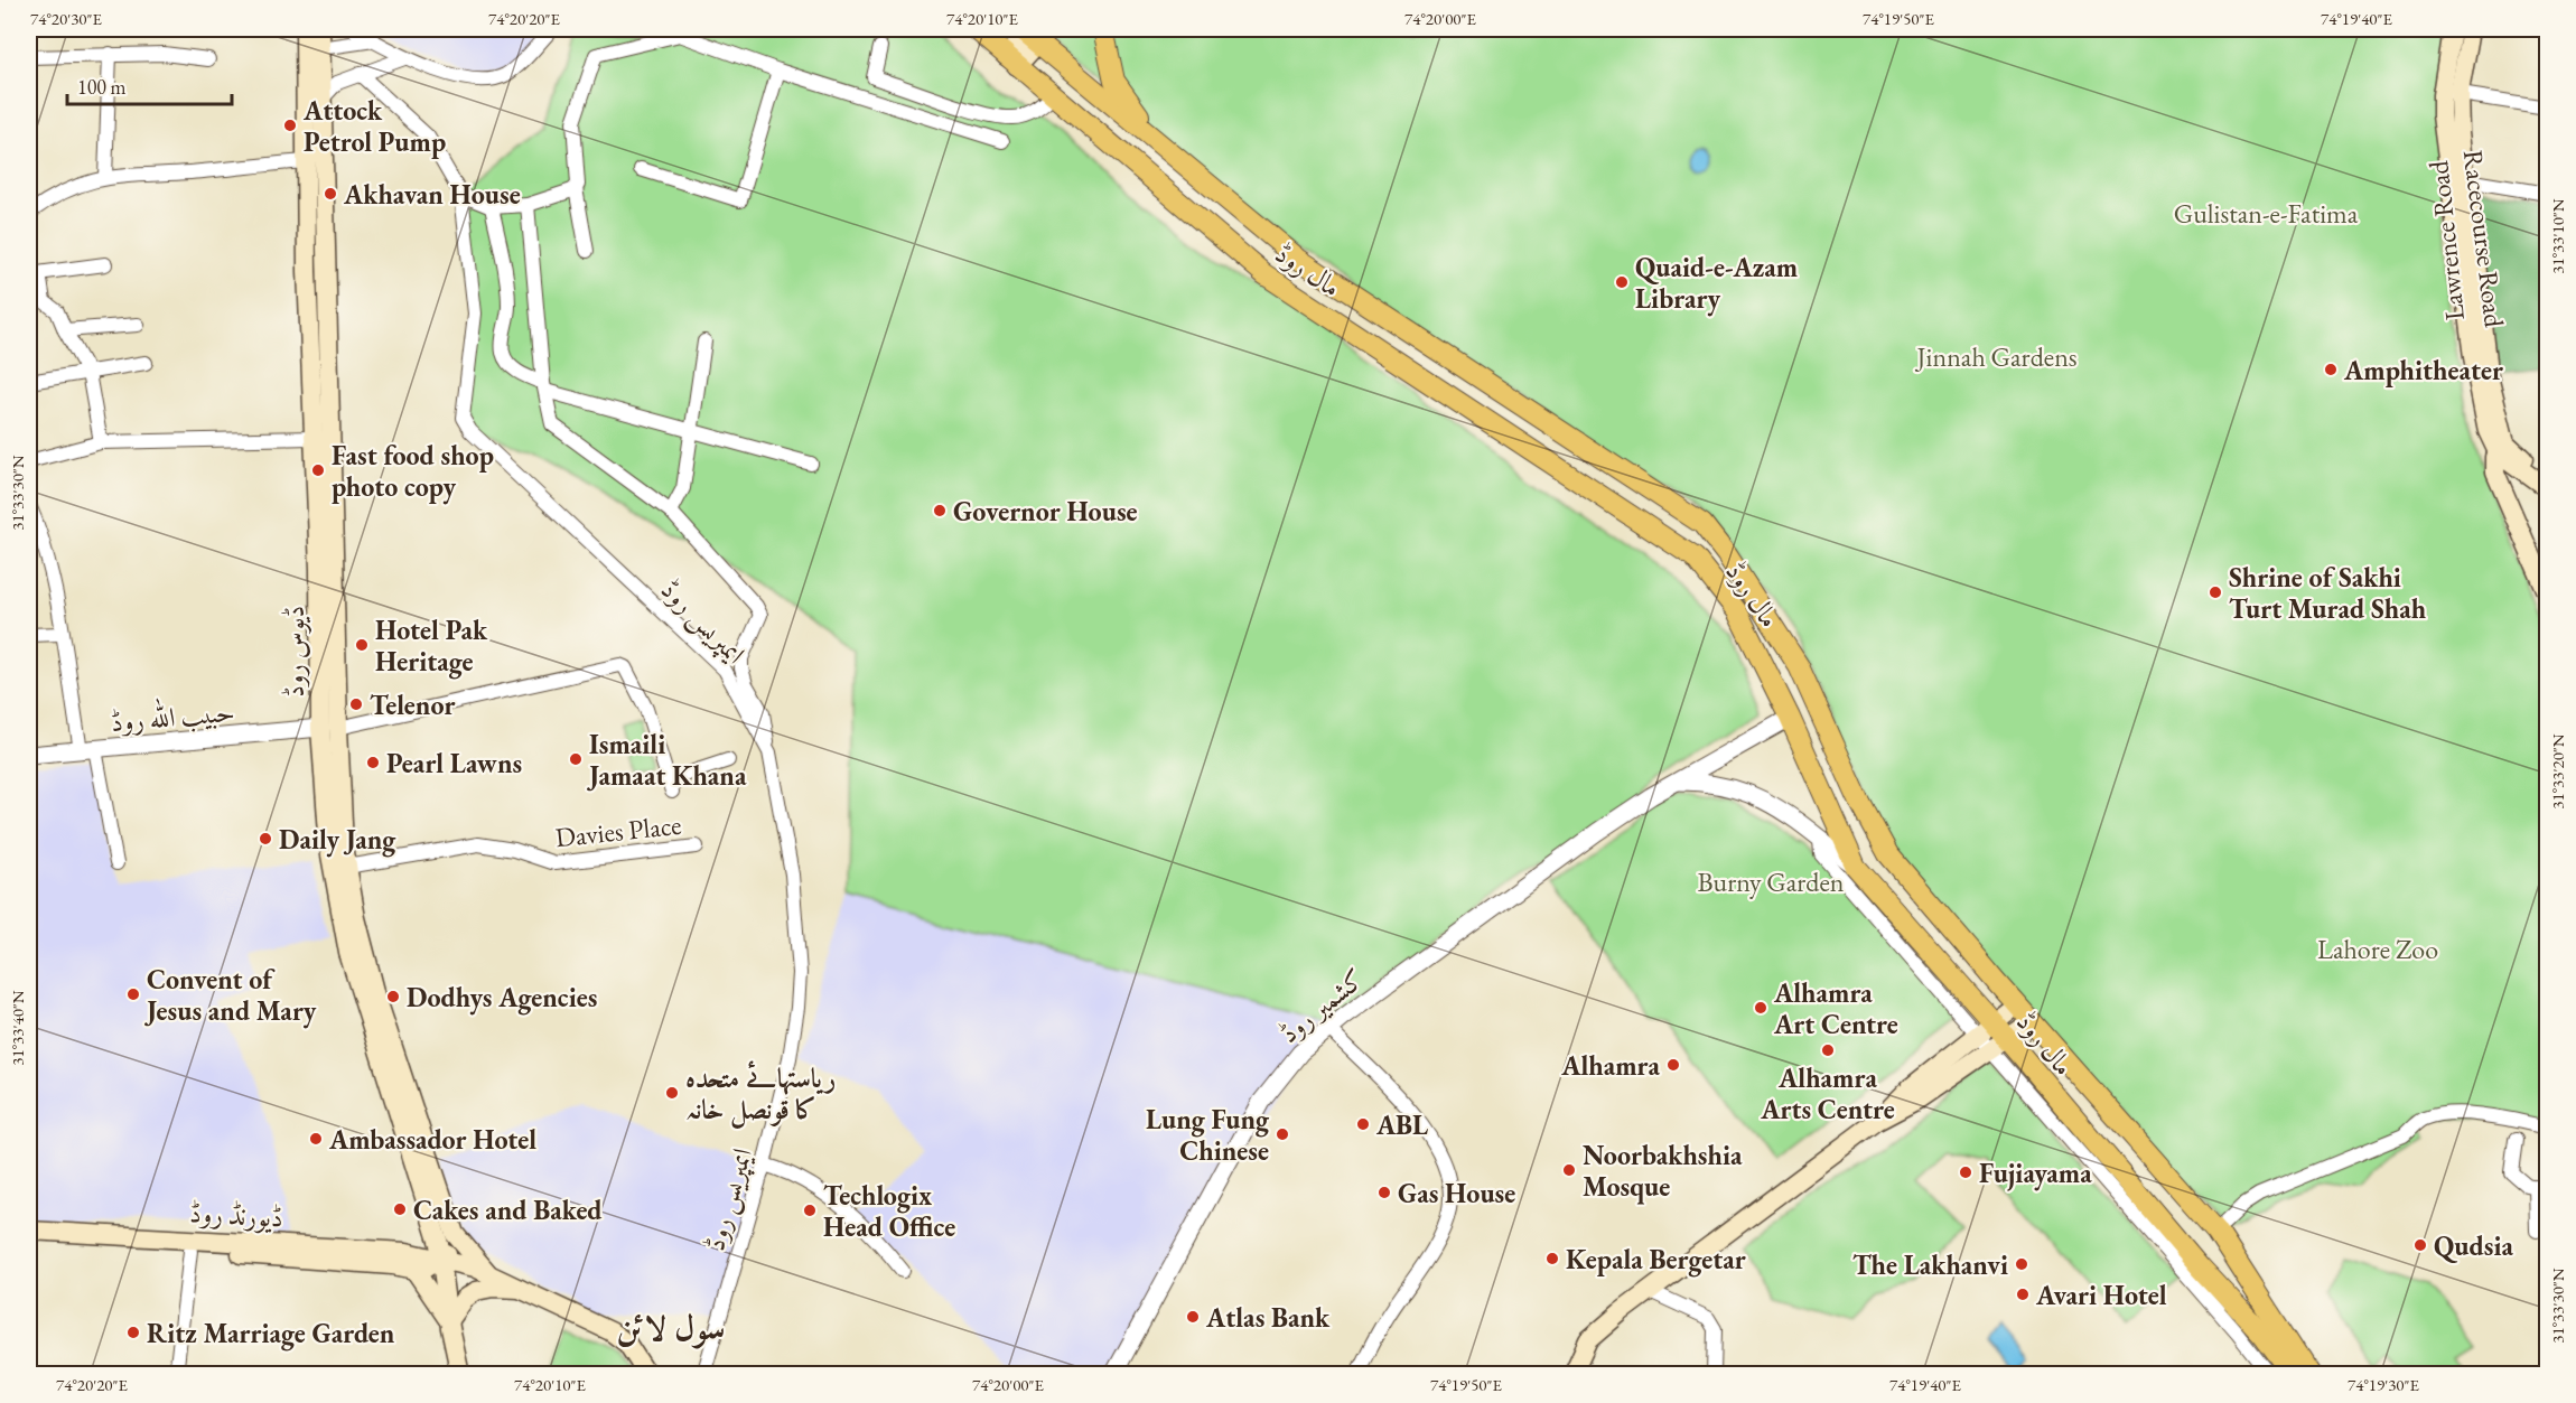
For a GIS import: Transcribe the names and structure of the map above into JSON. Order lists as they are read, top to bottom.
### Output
{
  "streets": {
    "main road": [
      "Racecourse Road",
      "Lawrence Road",
      "مال روڈ",
      "ڈیوس روڈ",
      "ڈیورنڈ روڈ"
    ],
    "street": [
      "ایمپریس روڈ",
      "حبیب اللہ روڈ",
      "Davies Place",
      "کشمیر روڈ"
    ]
  },
  "crossings": [
    ["Racecourse Road", "Lawrence Road"],
    ["مال روڈ", "کشمیر روڈ"],
    ["ڈیوس روڈ", "حبیب اللہ روڈ"],
    ["ڈیوس روڈ", "Davies Place"],
    ["ڈیوس روڈ", "ڈیورنڈ روڈ"]
  ],
  "districts": ["سول لائن"],
  "parks": [
    "Gulistan-e-Fatima",
    "Jinnah Gardens",
    "Burny Garden",
    "Lahore Zoo"
  ],
  "places": [
    "Attock Petrol Pump",
    "Akhavan House",
    "Quaid-e-Azam Library",
    "Amphitheater",
    "Fast food shop photo copy",
    "Governor House",
    "Shrine of Sakhi Turt Murad Shah",
    "Hotel Pak Heritage",
    "Telenor",
    "Ismaili Jamaat Khana",
    "Pearl Lawns",
    "Daily Jang",
    "Convent of Jesus and Mary",
    "Dodhys Agencies",
    "Alhamra Art Centre",
    "Alhamra Arts Centre",
    "Alhamra",
    "ریاستہائے متحدہ کا قونصل خانہ",
    "ABL",
    "Lung Fung Chinese",
    "Ambassador Hotel",
    "Noorbakhshia Mosque",
    "Fujiayama",
    "Gas House",
    "Cakes and Baked",
    "Techlogix Head Office",
    "Qudsia",
    "Kepala Bergetar",
    "The Lakhanvi",
    "Avari Hotel",
    "Atlas Bank",
    "Ritz Marriage Garden"
  ],
  "scale_bar": "100 m",
  "coordinates": [
    "74°20'30\"E",
    "74°20'20\"E",
    "74°20'10\"E",
    "74°20'00\"E",
    "74°19'50\"E",
    "74°19'40\"E",
    "31°33'10\"N",
    "31°33'30\"N",
    "31°33'20\"N",
    "31°33'40\"N",
    "74°19'30\"E"
  ]
}
